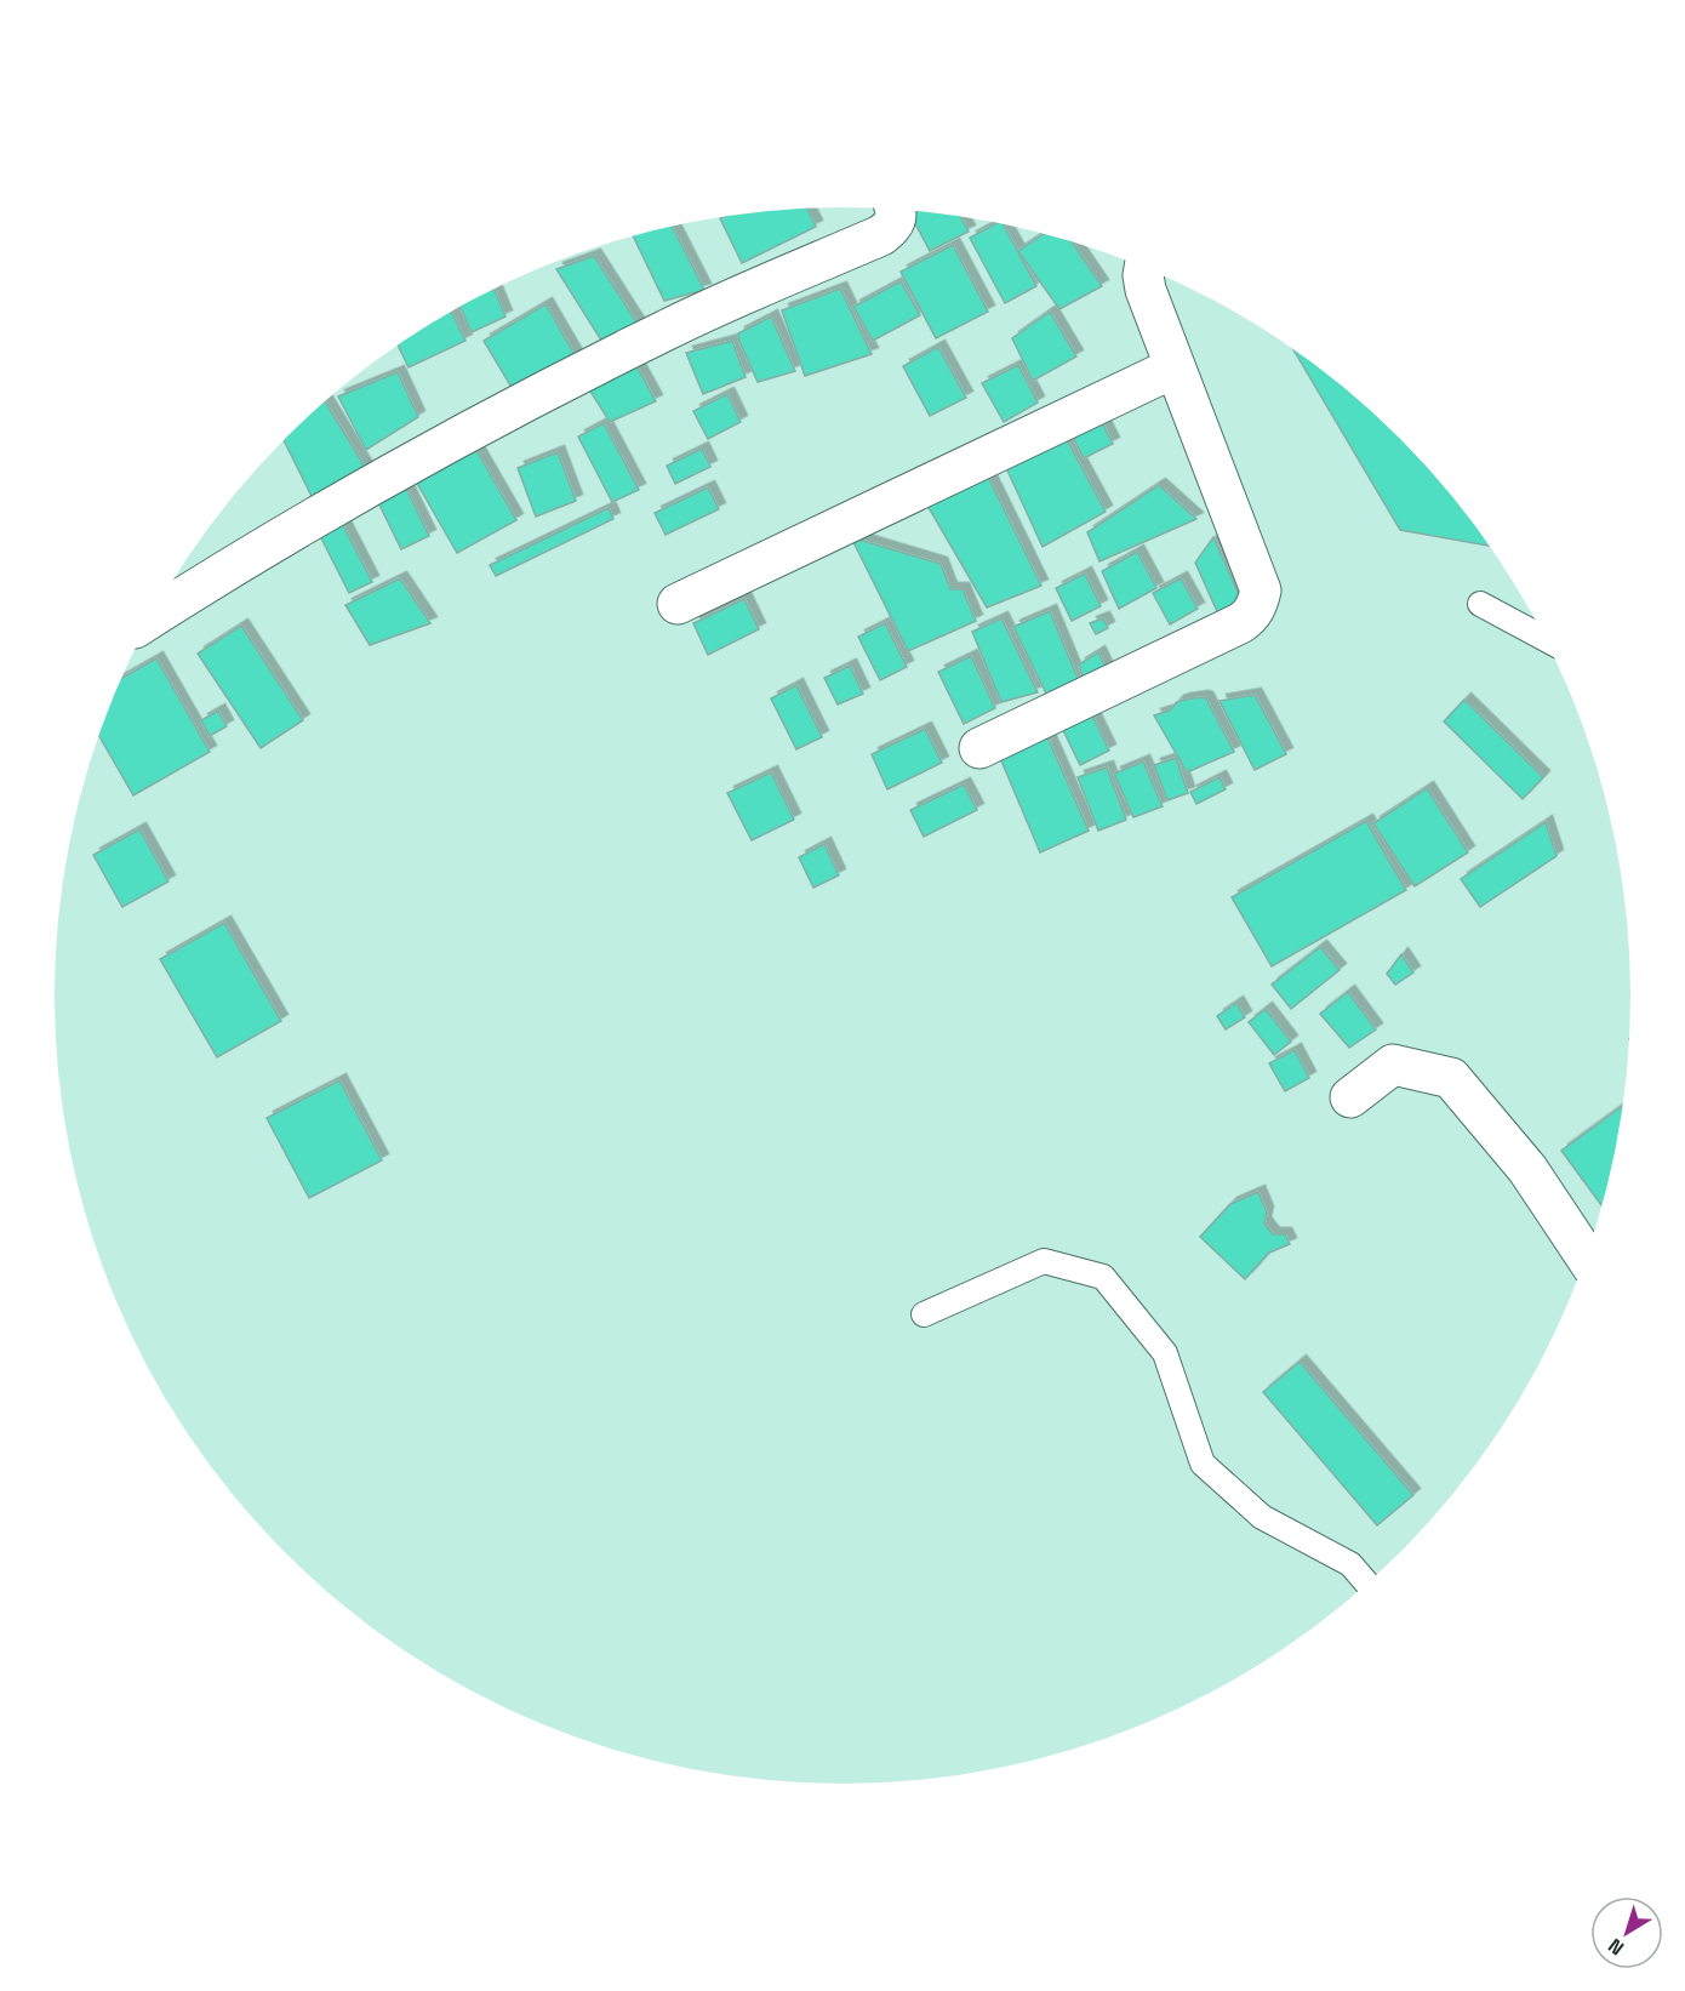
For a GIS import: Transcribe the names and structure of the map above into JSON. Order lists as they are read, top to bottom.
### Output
{
  "north": "bottom left"
}
